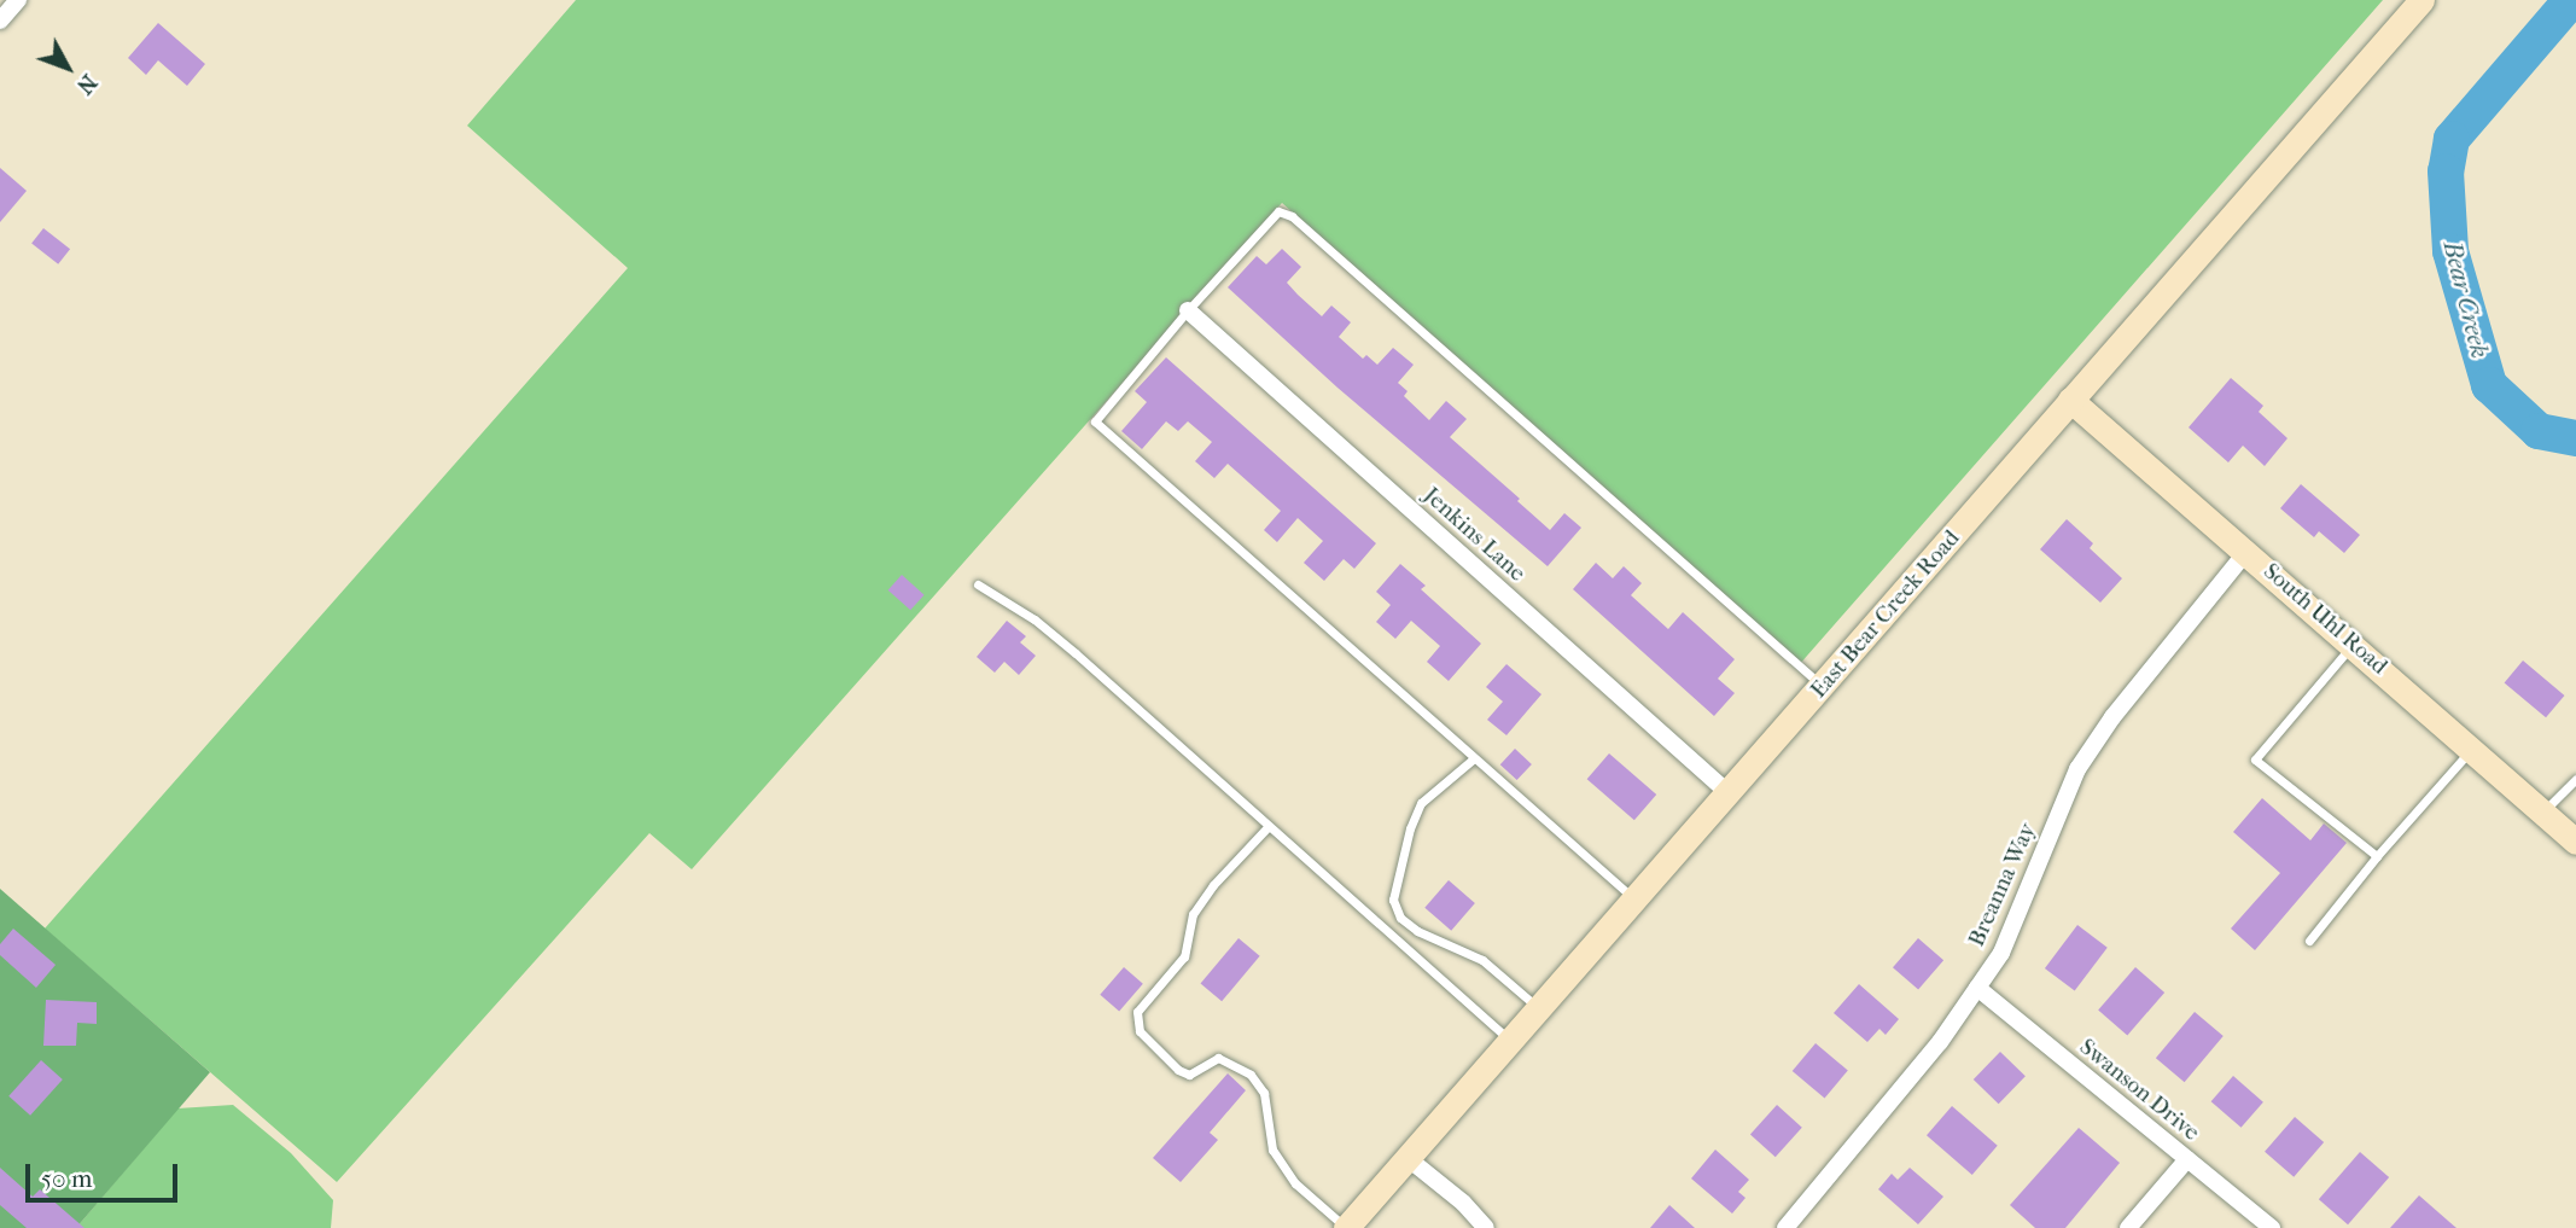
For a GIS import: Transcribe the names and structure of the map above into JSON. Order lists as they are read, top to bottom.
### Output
{
  "streets": {
    "main road": ["East Bear Creek Road", "South Uhl Road"],
    "street": ["Jenkins Lane", "Breanna Way", "Swanson Drive"]
  },
  "crossings": [
    ["Jenkins Lane", "East Bear Creek Road"],
    ["East Bear Creek Road", "South Uhl Road"],
    ["South Uhl Road", "Breanna Way"],
    ["Breanna Way", "Swanson Drive"]
  ],
  "water": ["Bear Creek"],
  "scale_bar": "50 m",
  "north": "bottom right"
}
